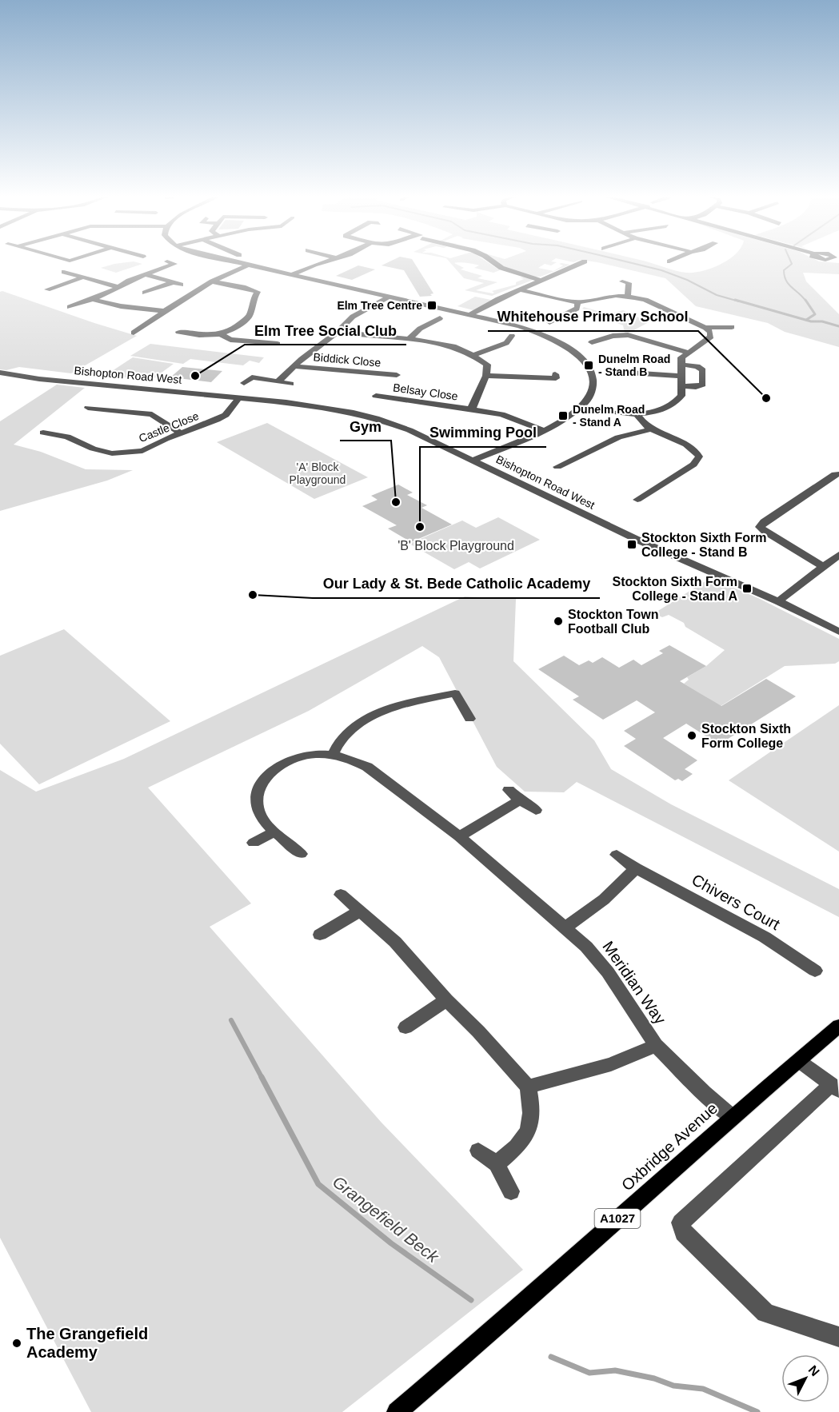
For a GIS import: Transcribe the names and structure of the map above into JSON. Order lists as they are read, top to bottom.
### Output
{
  "streets": {
    "main road": ["Oxbridge Avenue", "A1027"],
    "street": [
      "Biddick Close",
      "Bishopton Road West",
      "Belsay Close",
      "Castle Close",
      "Chivers Court",
      "Meridian Way"
    ]
  },
  "crossings": [
    ["Bishopton Road West", "Castle Close"],
    ["Meridian Way", "Oxbridge Avenue"]
  ],
  "water": ["Grangefield Beck"],
  "parks": ["'A' Block Playground", "'B' Block Playground"],
  "places": {
    "transit": [
      "Elm Tree Centre",
      "Dunelm Road - Stand B",
      "Dunelm Road - Stand A",
      "Stockton Sixth Form College - Stand B",
      "Stockton Sixth Form College - Stand A"
    ],
    "other": [
      "Elm Tree Social Club",
      "Whitehouse Primary School",
      "Gym",
      "Swimming Pool",
      "Our Lady & St. Bede Catholic Academy",
      "Stockton Town Football Club",
      "Stockton Sixth Form College",
      "The Grangefield Academy"
    ]
  },
  "north": "top right"
}
